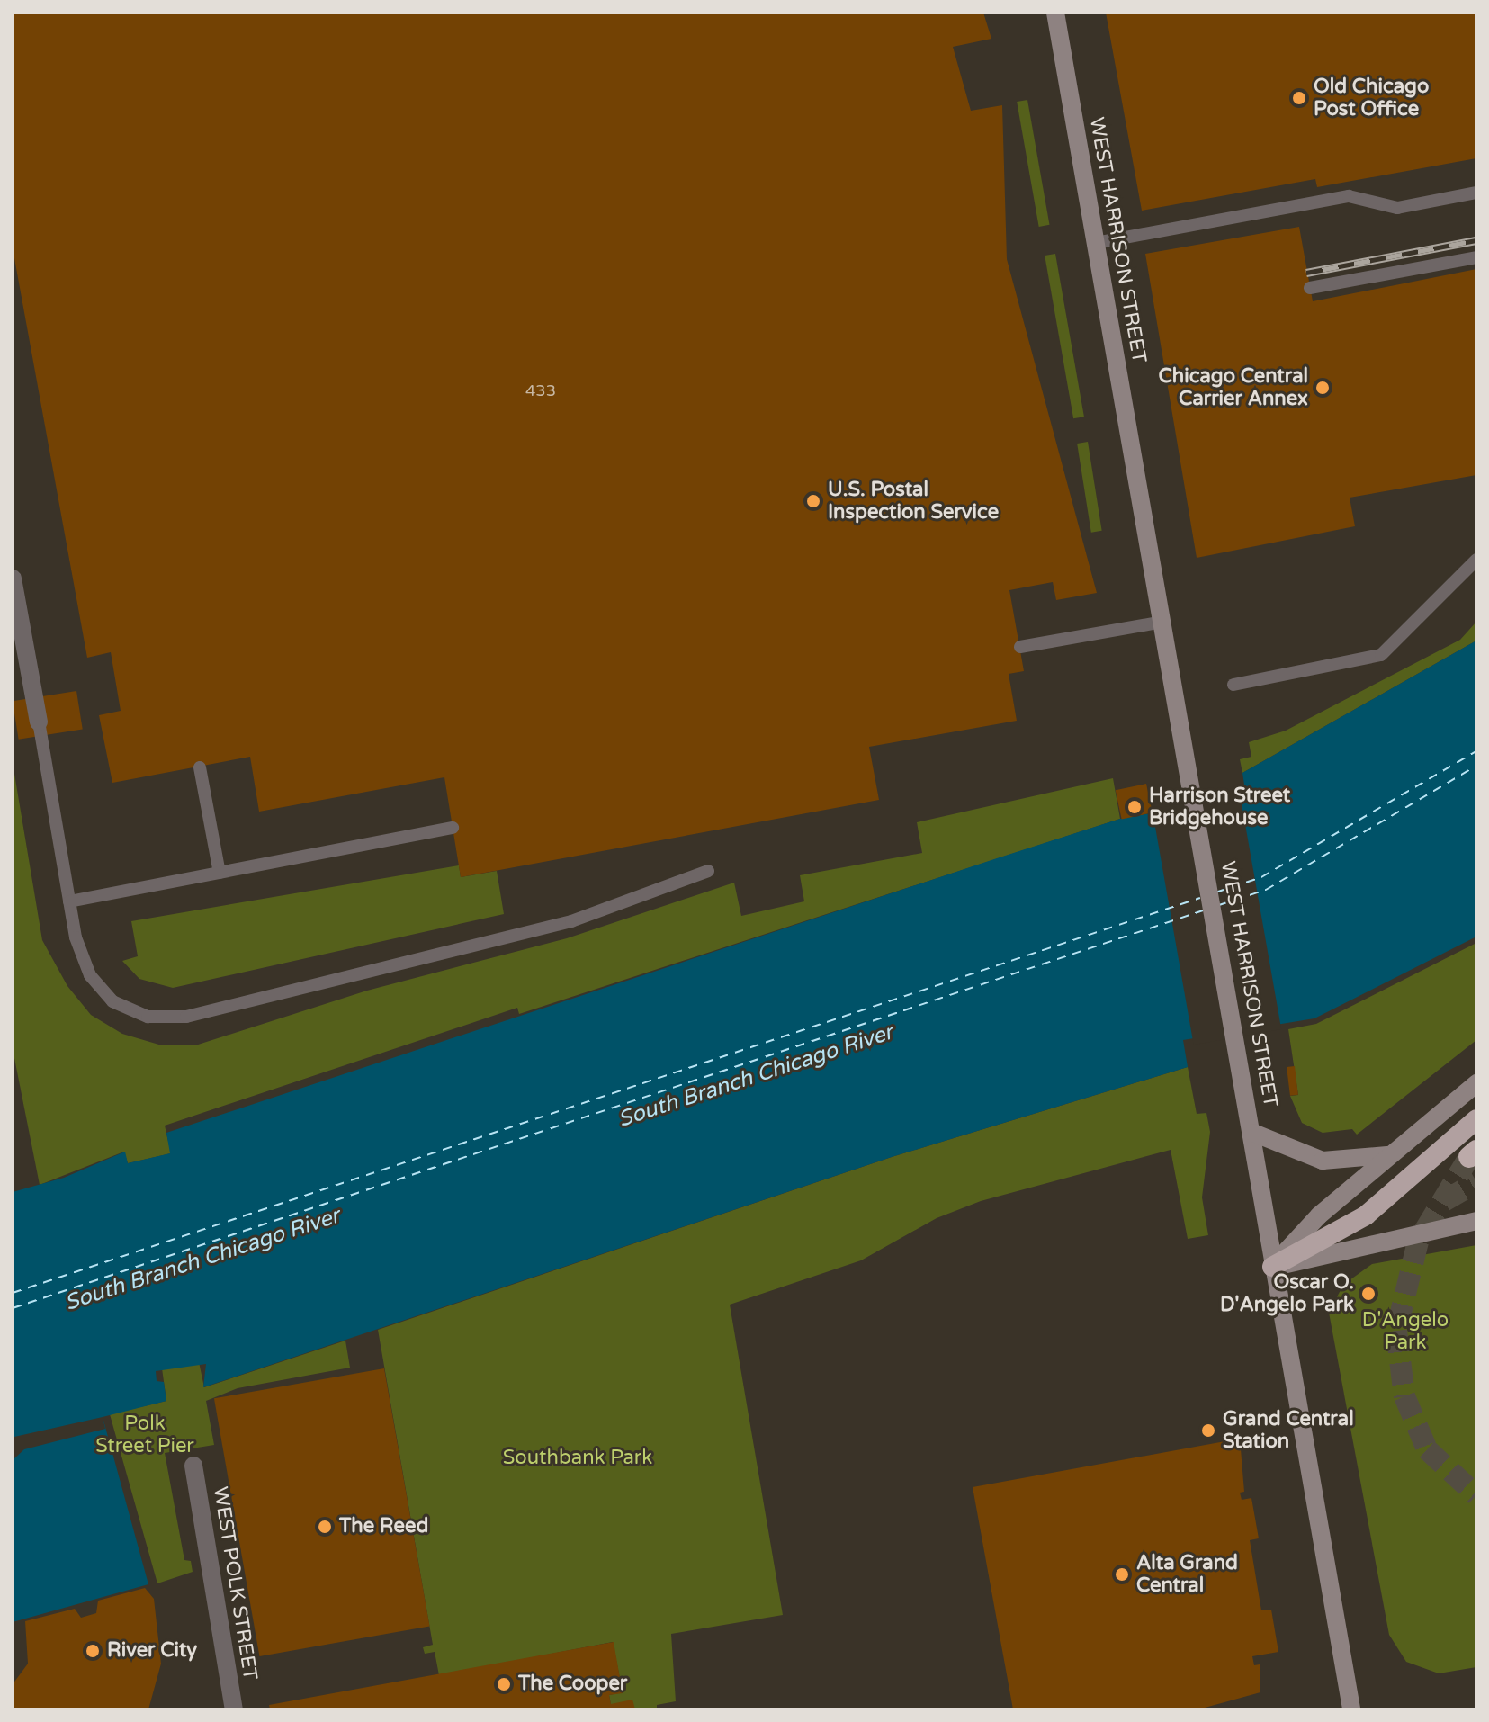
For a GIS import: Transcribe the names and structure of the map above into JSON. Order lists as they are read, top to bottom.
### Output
{
  "streets": {
    "main road": ["WEST HARRISON STREET"],
    "street": ["WEST POLK STREET"]
  },
  "water": ["South Branch Chicago River"],
  "parks": ["D'Angelo Park", "Polk Street Pier", "Southbank Park"],
  "places": [
    "Old Chicago Post Office",
    "Chicago Central Carrier Annex",
    "U.S. Postal Inspection Service",
    "Harrison Street Bridgehouse",
    "Oscar O. D'Angelo Park",
    "Grand Central Station",
    "The Reed",
    "Alta Grand Central",
    "River City",
    "The Cooper"
  ],
  "house_numbers": ["433"]
}
